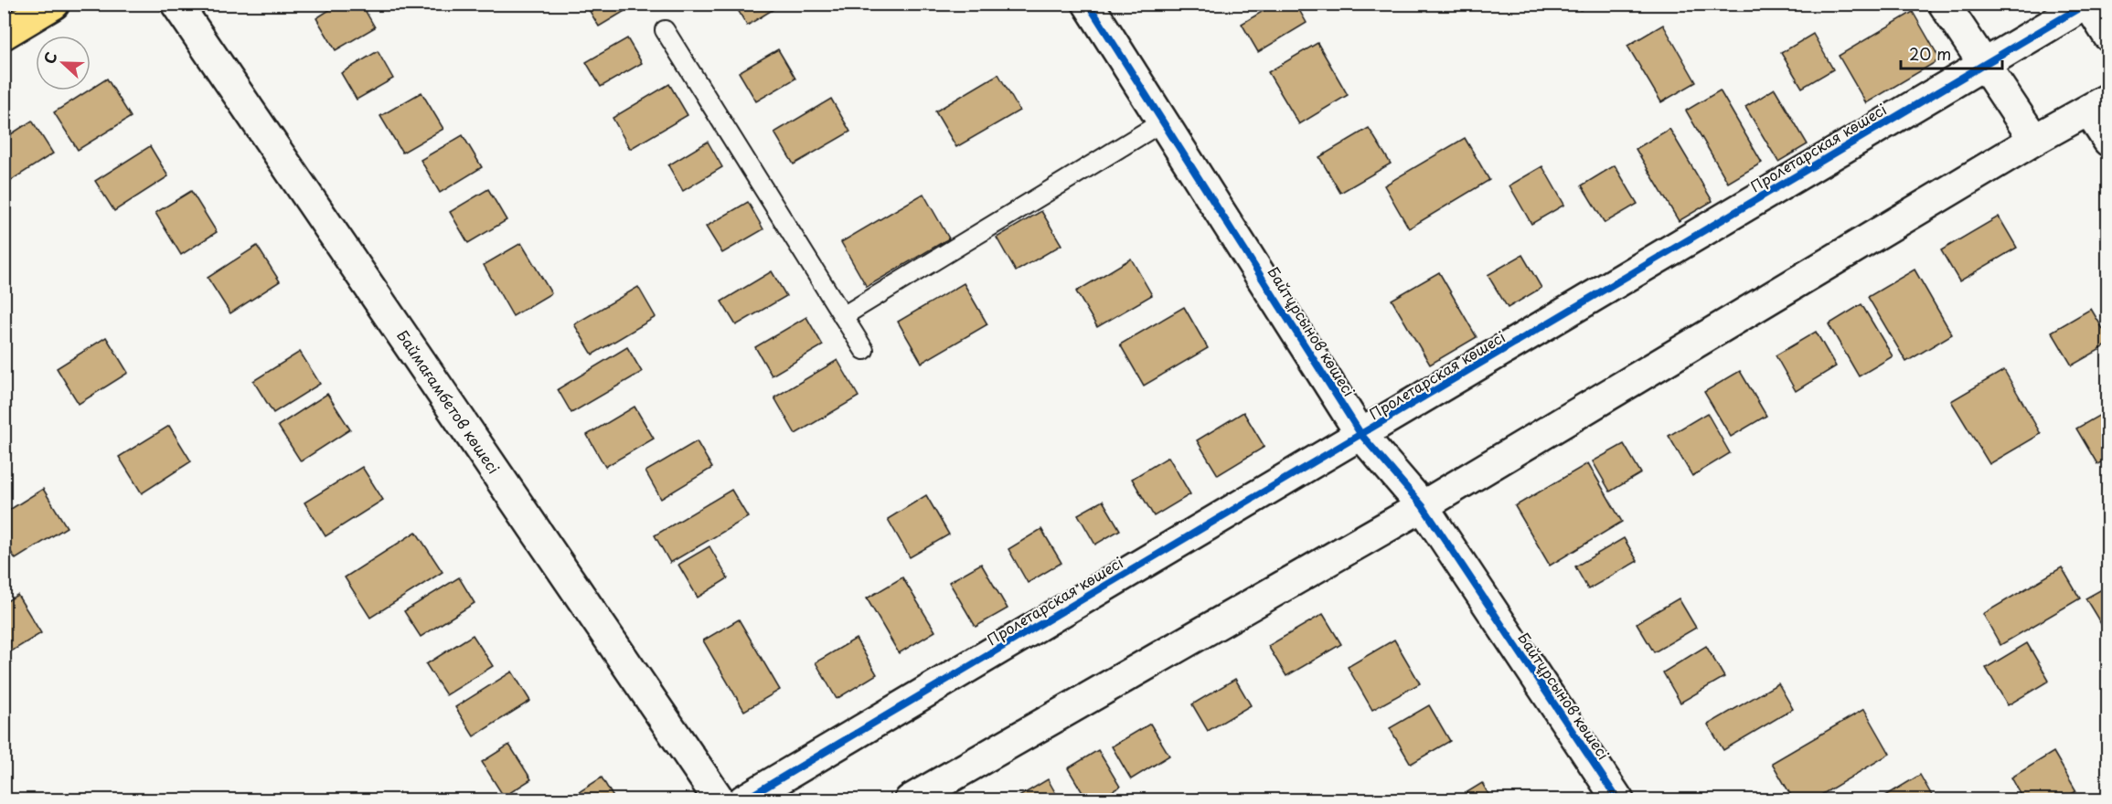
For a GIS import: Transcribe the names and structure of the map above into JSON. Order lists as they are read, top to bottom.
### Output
{
  "streets": {
    "street": ["Пролетарская көшесі", "Байтұрсынов көшесі", "Баймағамбетов көшесі"]
  },
  "crossings": [
    ["Пролетарская көшесі", "Байтұрсынов көшесі"]
  ],
  "scale_bar": "20 m",
  "north": "left"
}
